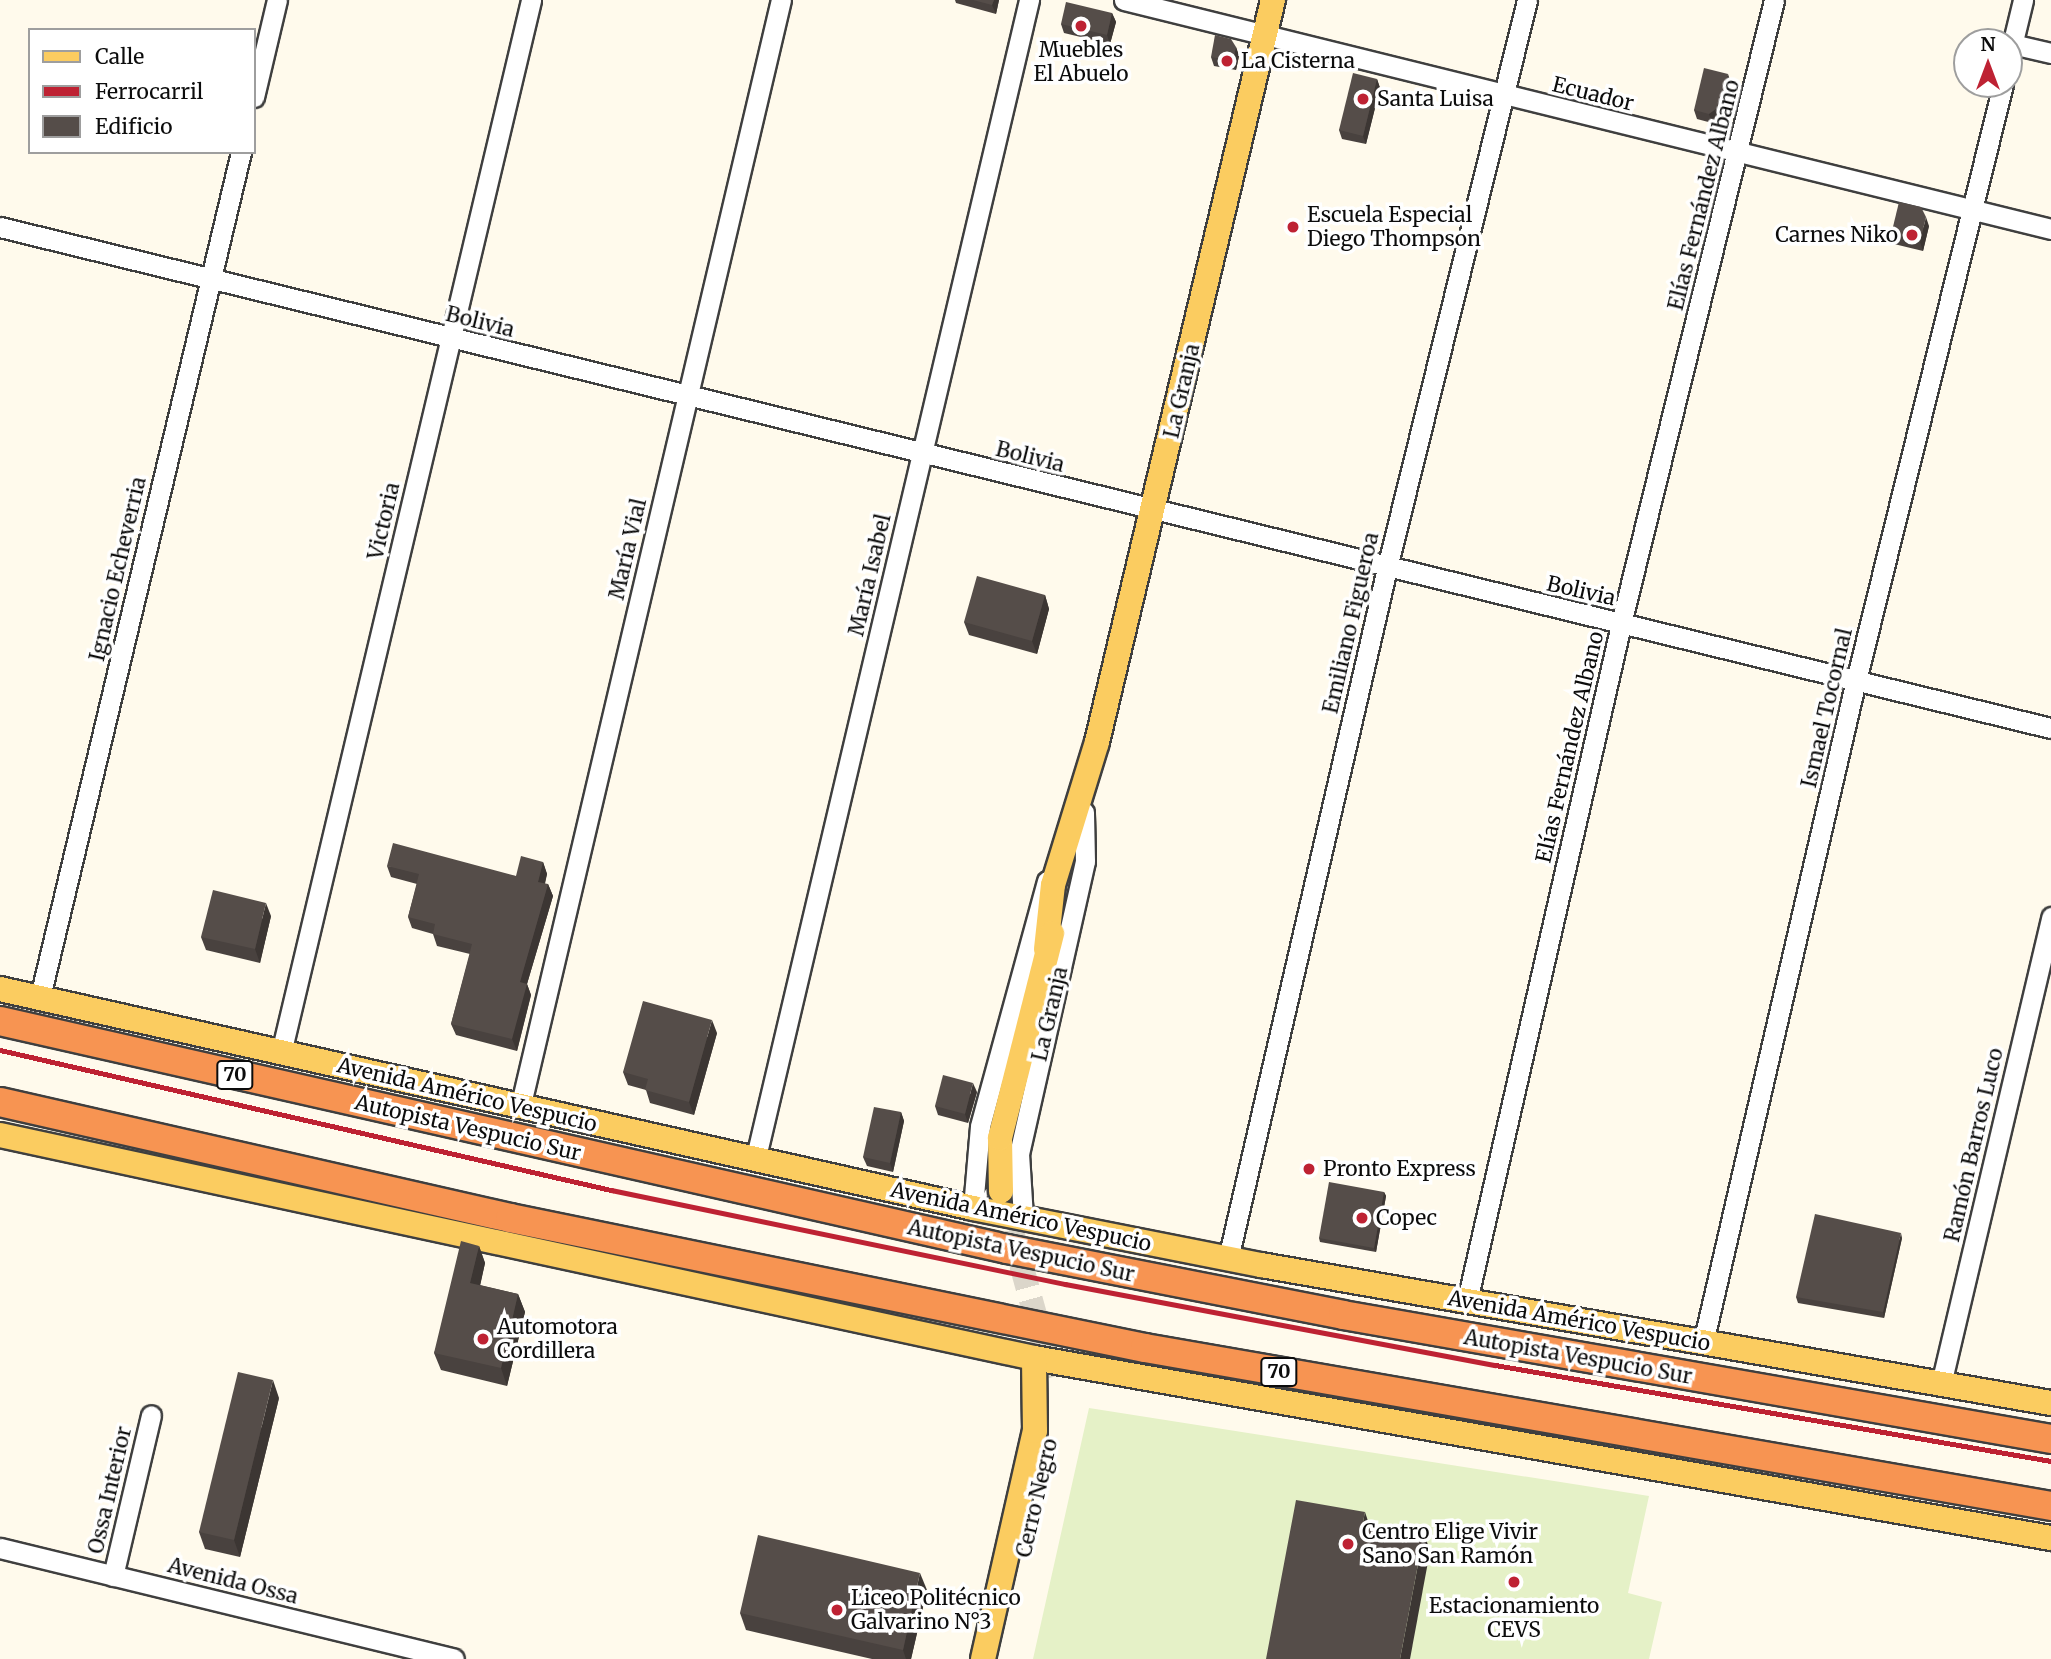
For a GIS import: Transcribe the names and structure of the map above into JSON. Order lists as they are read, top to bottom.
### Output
{
  "streets": {
    "highway": ["70", "Autopista Vespucio Sur"],
    "main road": ["La Granja", "Avenida Américo Vespucio", "Cerro Negro"],
    "street": [
      "Ecuador",
      "Elías Fernández Albano",
      "Bolivia",
      "Victoria",
      "María Vial",
      "Ignacio Echeverria",
      "María Isabel",
      "Emiliano Figueroa",
      "Ismael Tocornal",
      "Ramón Barros Luco",
      "Ossa Interior",
      "Avenida Ossa"
    ]
  },
  "crossings": [
    ["Ecuador", "Elías Fernández Albano"],
    ["Ecuador", "La Granja"],
    ["Ecuador", "Emiliano Figueroa"],
    ["Ecuador", "Ismael Tocornal"],
    ["Elías Fernández Albano", "Bolivia"],
    ["Elías Fernández Albano", "Avenida Américo Vespucio"],
    ["Bolivia", "La Granja"],
    ["Bolivia", "Victoria"],
    ["Bolivia", "María Vial"],
    ["Bolivia", "Ignacio Echeverria"],
    ["Bolivia", "María Isabel"],
    ["Bolivia", "Emiliano Figueroa"],
    ["Bolivia", "Ismael Tocornal"],
    ["La Granja", "Avenida Américo Vespucio"],
    ["Victoria", "Avenida Américo Vespucio"],
    ["María Vial", "Avenida Américo Vespucio"],
    ["Ignacio Echeverria", "Avenida Américo Vespucio"],
    ["María Isabel", "Avenida Américo Vespucio"],
    ["Emiliano Figueroa", "Avenida Américo Vespucio"],
    ["Ismael Tocornal", "Avenida Américo Vespucio"],
    ["Avenida Américo Vespucio", "Ramón Barros Luco"],
    ["Ossa Interior", "Avenida Ossa"]
  ],
  "places": [
    "Muebles El Abuelo",
    "La Cisterna",
    "Santa Luisa",
    "Escuela Especial Diego Thompson",
    "Carnes Niko",
    "Pronto Express",
    "Copec",
    "Automotora Cordillera",
    "Centro Elige Vivir Sano San Ramón",
    "Estacionamiento CEVS",
    "Liceo Politécnico Galvarino N°3"
  ],
  "legend": ["Calle", "Ferrocarril", "Edificio"],
  "north": "top"
}
